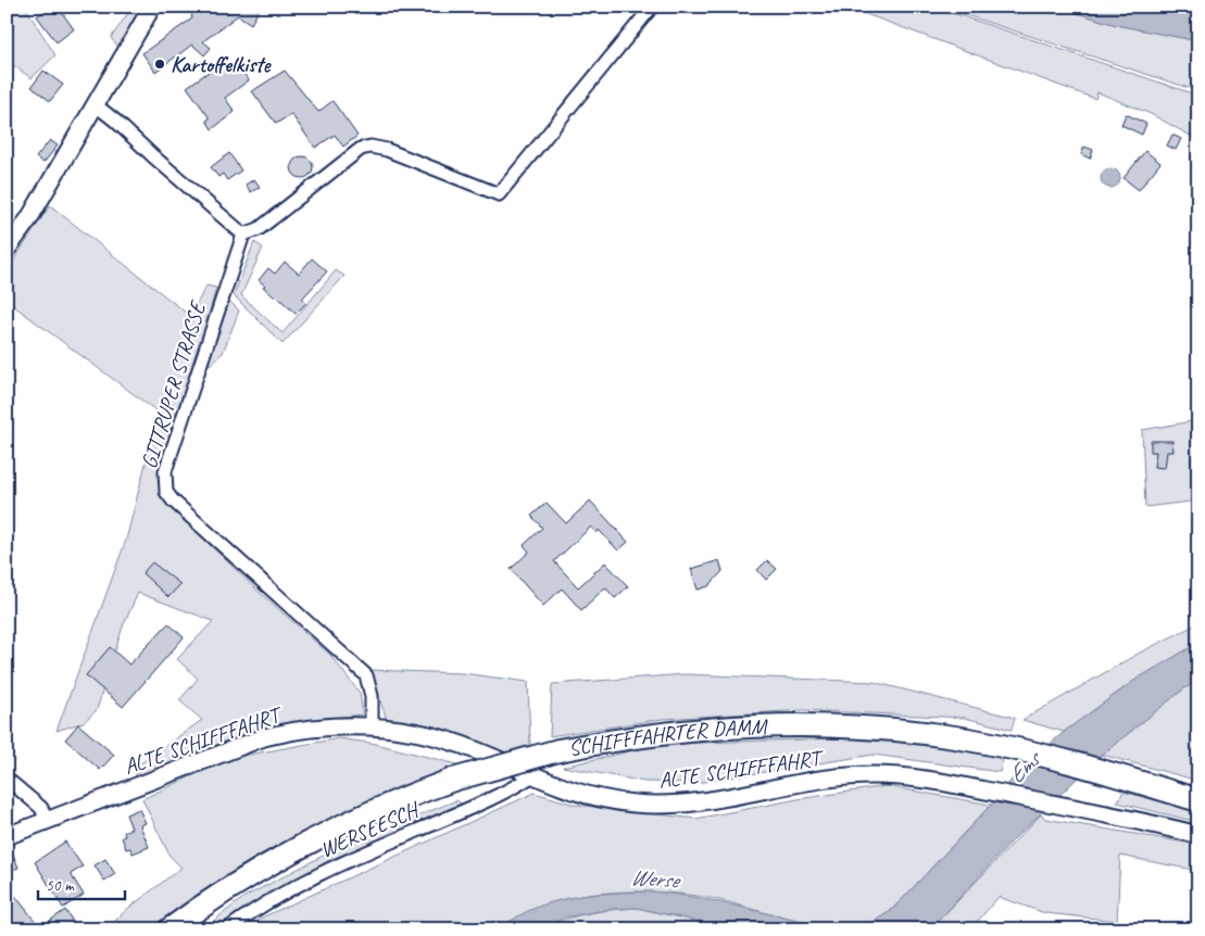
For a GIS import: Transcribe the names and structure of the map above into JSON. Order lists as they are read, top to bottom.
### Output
{
  "streets": {
    "highway": ["SCHIFFFAHRTER DAMM"],
    "street": ["GITTRUPER STRASSE", "ALTE SCHIFFFAHRT", "WERSEESCH"]
  },
  "crossings": [
    ["GITTRUPER STRASSE", "ALTE SCHIFFFAHRT"],
    ["ALTE SCHIFFFAHRT", "WERSEESCH"]
  ],
  "water": ["Ems", "Werse"],
  "places": ["Kartoffelkiste"],
  "scale_bar": "50 m"
}
